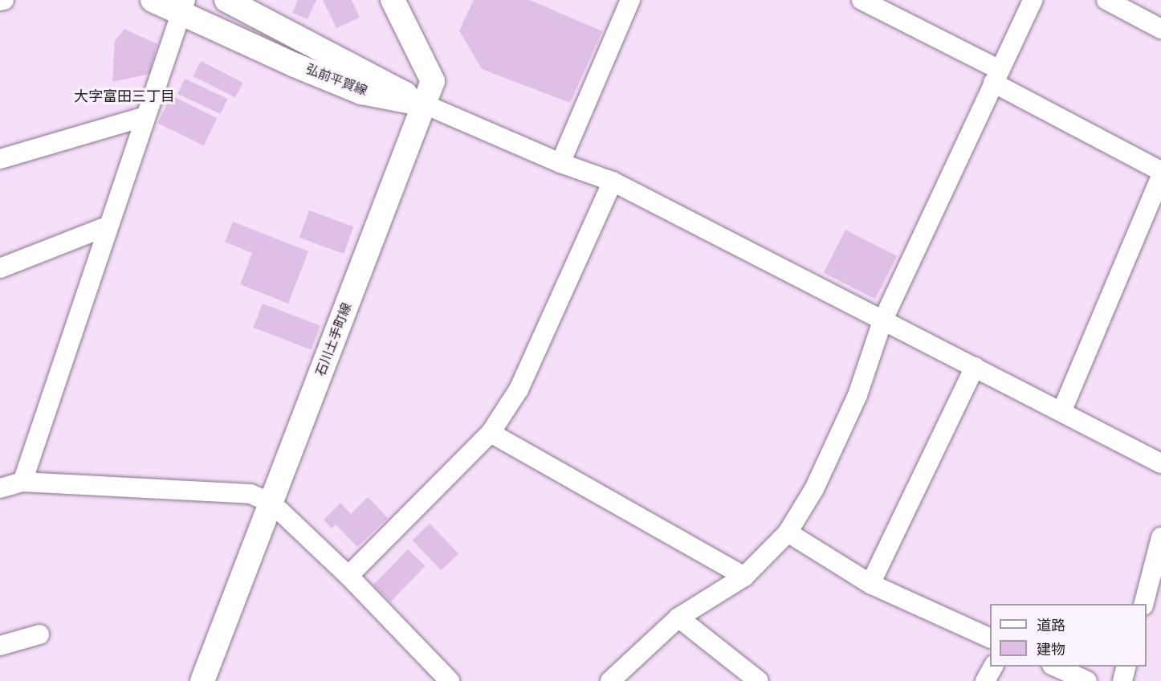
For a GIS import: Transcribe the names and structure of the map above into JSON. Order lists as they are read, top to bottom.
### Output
{
  "streets": {
    "main road": ["弘前平賀線", "石川土手町線"]
  },
  "crossings": [
    ["弘前平賀線", "石川土手町線"]
  ],
  "districts": ["大字富田三丁目"],
  "legend": ["道路", "建物"]
}
